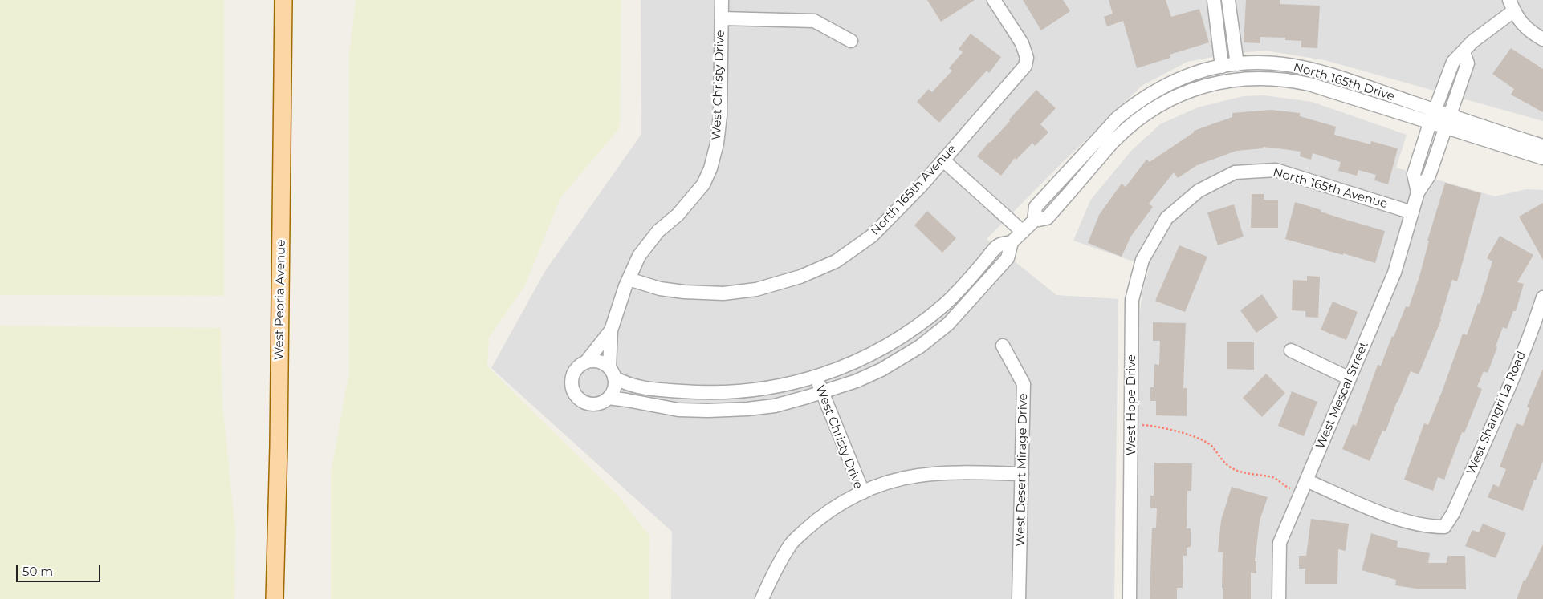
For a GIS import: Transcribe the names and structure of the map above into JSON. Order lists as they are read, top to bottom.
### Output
{
  "streets": {
    "main road": ["West Peoria Avenue"],
    "street": [
      "North 165th Drive",
      "West Christy Drive",
      "North 165th Avenue",
      "West Mescal Street",
      "West Hope Drive",
      "West Shangri La Road",
      "West Desert Mirage Drive"
    ]
  },
  "crossings": [
    ["North 165th Drive", "West Mescal Street"],
    ["West Christy Drive", "North 165th Avenue"],
    ["North 165th Avenue", "West Mescal Street"],
    ["North 165th Avenue", "West Hope Drive"],
    ["West Mescal Street", "West Shangri La Road"]
  ],
  "scale_bar": "50 m"
}
